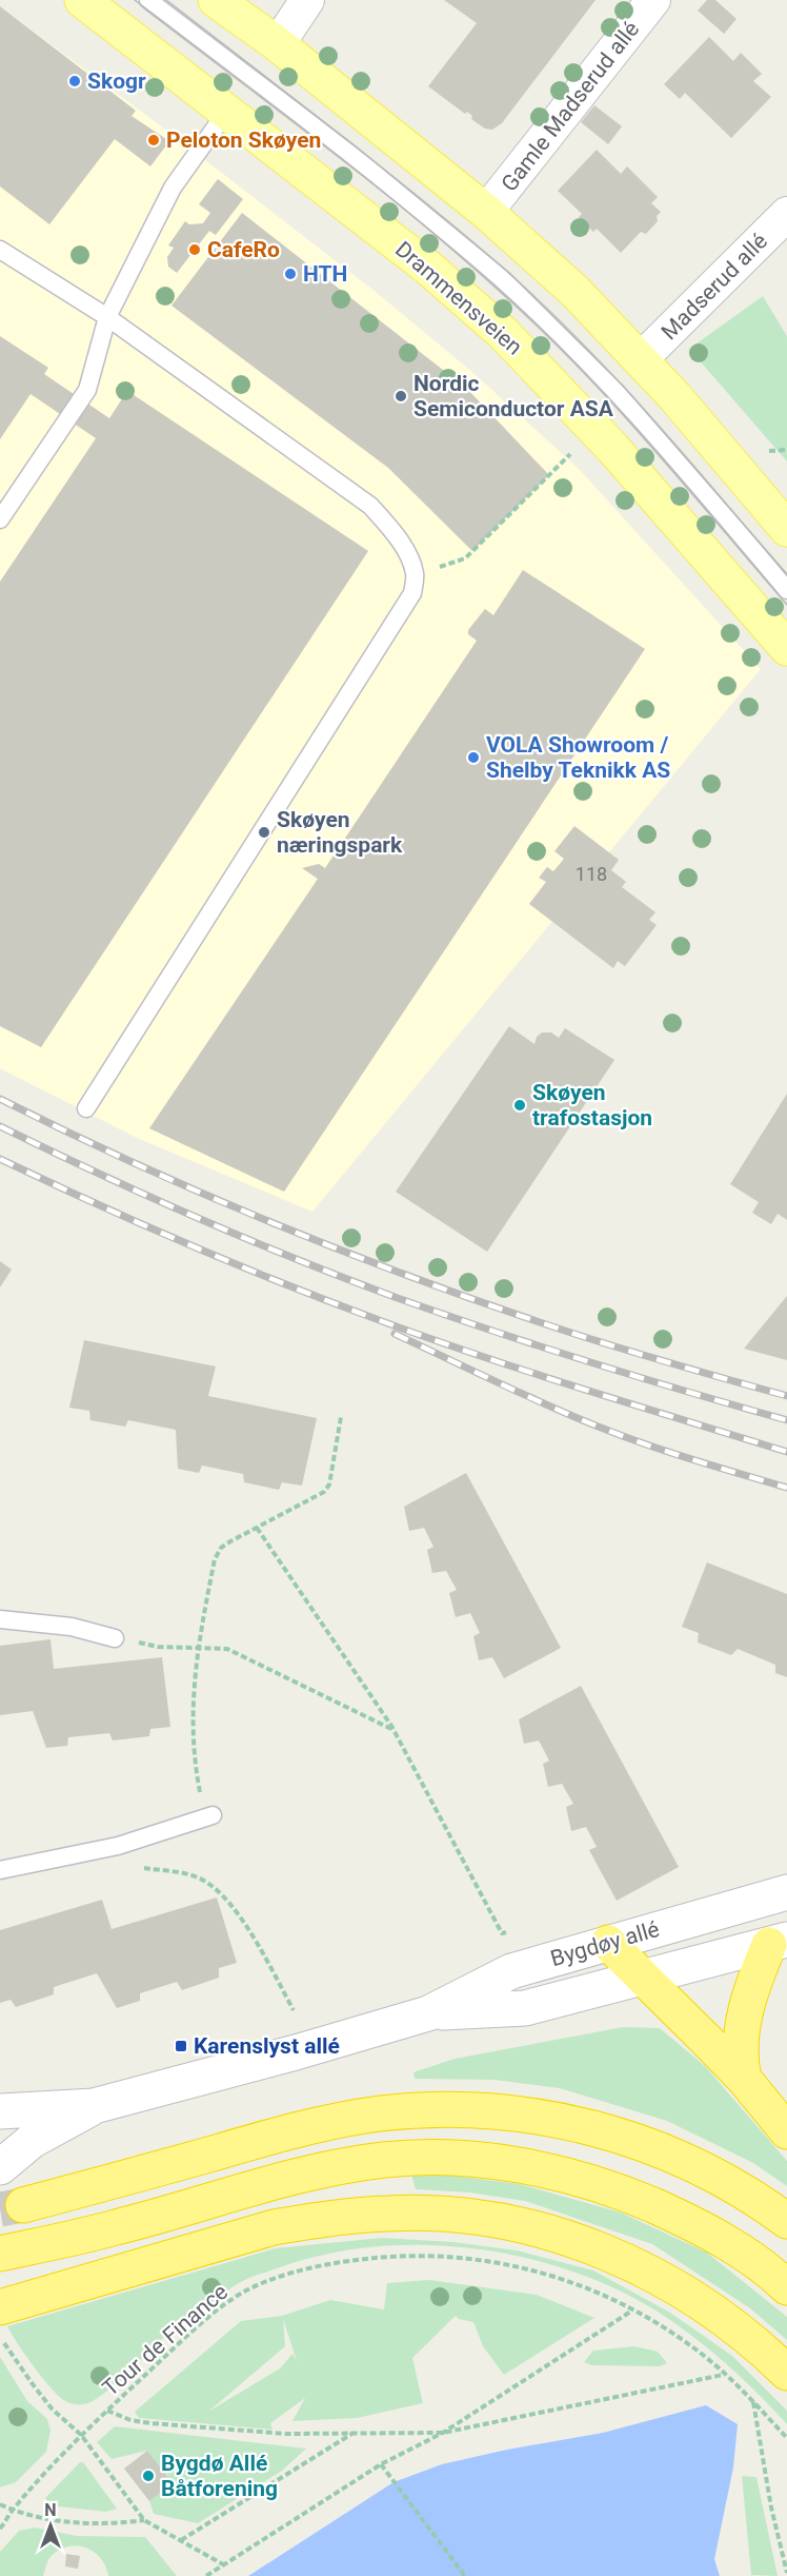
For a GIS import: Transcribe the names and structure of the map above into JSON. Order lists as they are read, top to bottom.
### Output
{
  "streets": {
    "main road": ["Drammensveien", "Bygdøy allé"],
    "street": ["Gamle Madserud allé", "Madserud allé"],
    "path": ["Tour de Finance"]
  },
  "places": {
    "other": [
      "Skogr",
      "Peloton Skøyen",
      "CafeRo",
      "HTH",
      "Nordic Semiconductor ASA",
      "VOLA Showroom / Shelby Teknikk AS",
      "Skøyen næringspark",
      "Skøyen trafostasjon",
      "Bygdø Allé Båtforening"
    ],
    "transit": ["Karenslyst allé"]
  },
  "house_numbers": ["118"],
  "north": "top"
}
